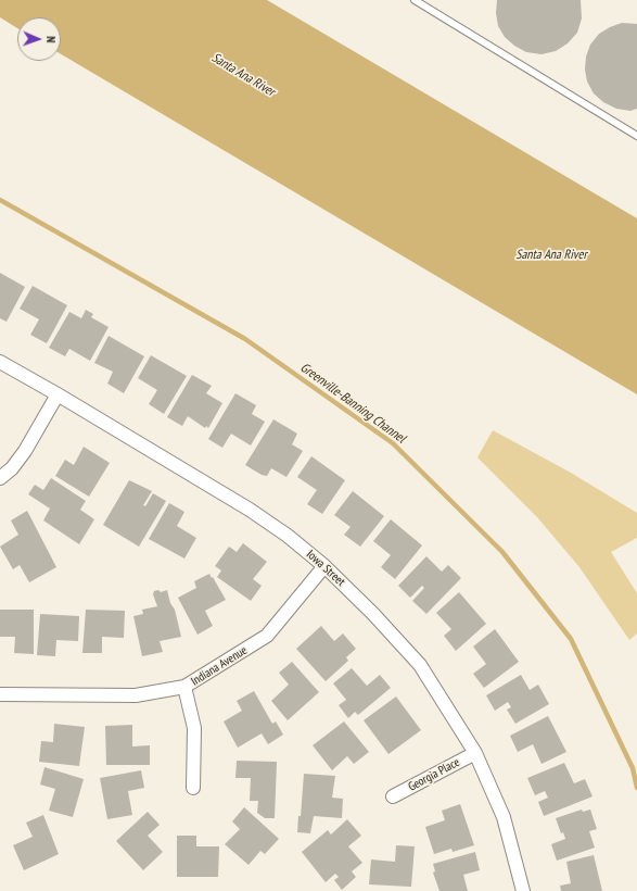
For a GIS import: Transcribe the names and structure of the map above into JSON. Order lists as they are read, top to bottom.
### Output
{
  "streets": {
    "street": ["Iowa Street", "Indiana Avenue", "Georgia Place"]
  },
  "crossings": [
    ["Iowa Street", "Indiana Avenue"],
    ["Iowa Street", "Georgia Place"]
  ],
  "water": ["Santa Ana River", "Greenville-Banning Channel"],
  "north": "right"
}
